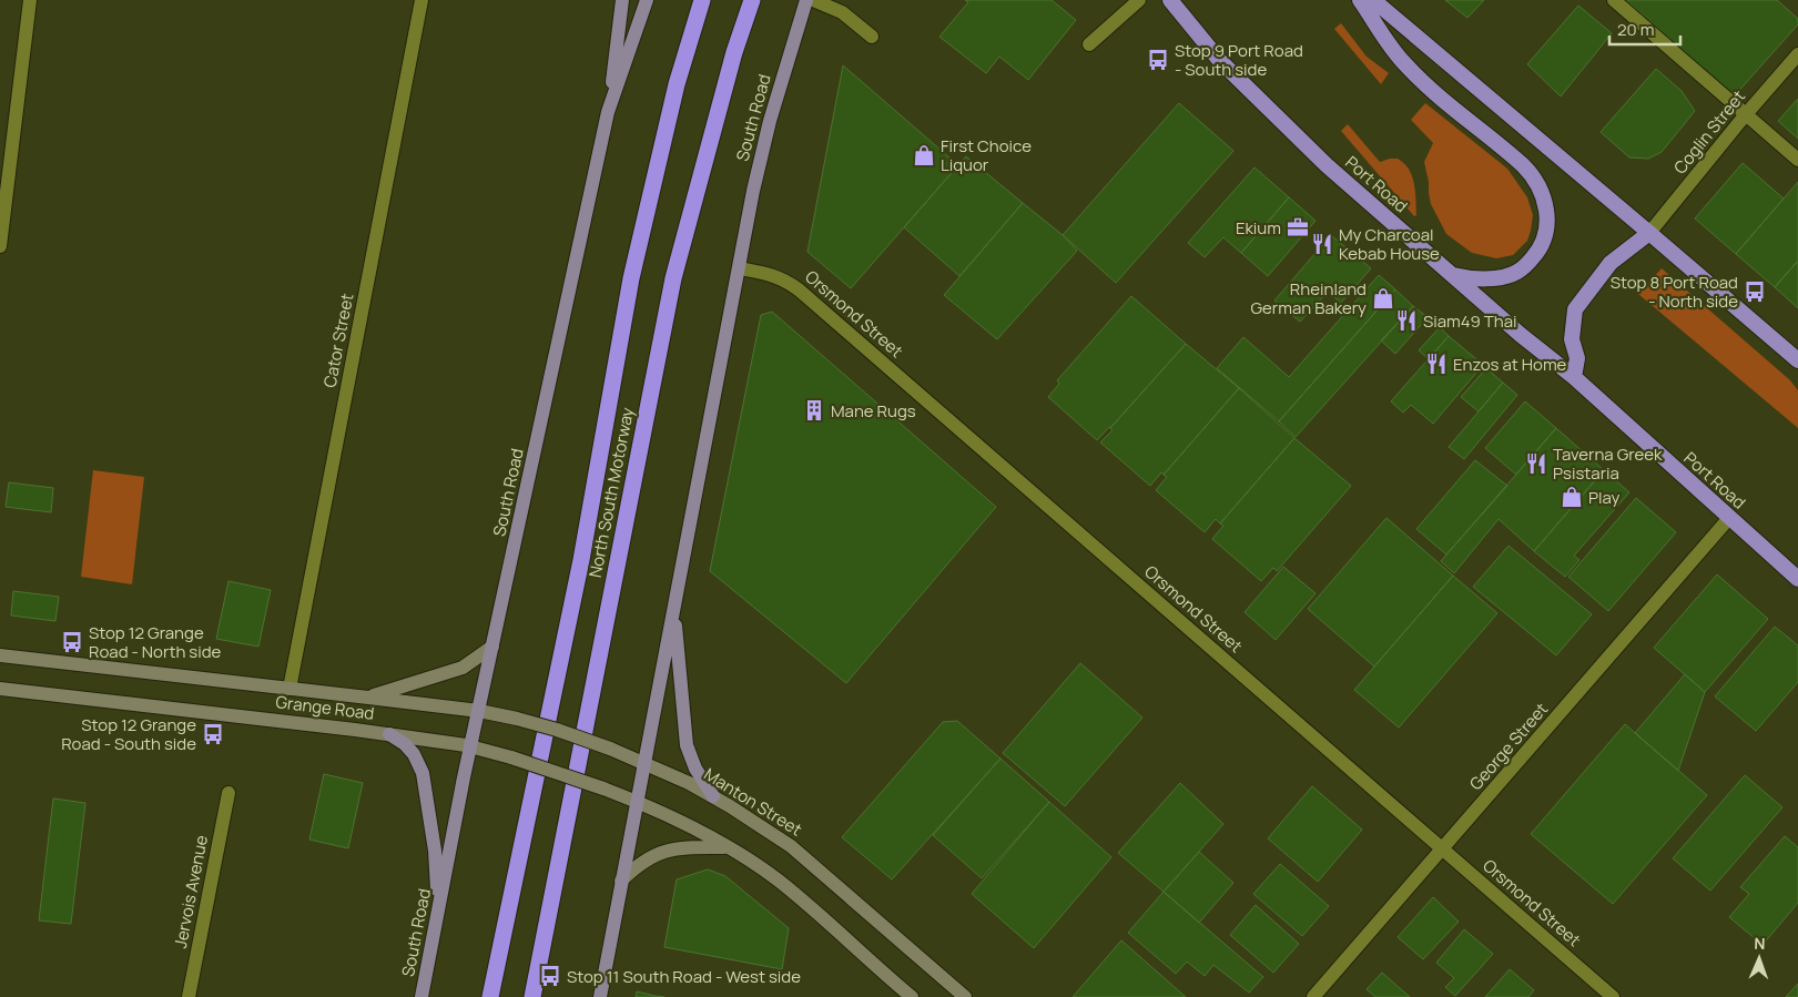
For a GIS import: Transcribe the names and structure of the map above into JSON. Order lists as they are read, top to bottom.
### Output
{
  "streets": {
    "highway": ["Port Road", "North South Motorway"],
    "main road": ["South Road", "Grange Road", "Manton Street"],
    "street": [
      "Coglin Street",
      "Orsmond Street",
      "Cator Street",
      "George Street",
      "Jervois Avenue"
    ]
  },
  "crossings": [
    ["South Road", "Orsmond Street"],
    ["South Road", "Grange Road"],
    ["South Road", "Manton Street"],
    ["Port Road", "George Street"],
    ["Orsmond Street", "George Street"],
    ["Cator Street", "Grange Road"],
    ["Grange Road", "Manton Street"]
  ],
  "places": {
    "bus stop": [
      "Stop 9 Port Road - South side",
      "Stop 8 Port Road - North side",
      "Stop 12 Grange Road - North side",
      "Stop 12 Grange Road - South side",
      "Stop 11 South Road - West side"
    ],
    "shop": ["First Choice Liquor", "Rheinland German Bakery", "Play"],
    "office": ["Ekium"],
    "restaurant": [
      "My Charcoal Kebab House",
      "Siam49 Thai",
      "Enzos at Home",
      "Taverna Greek Psistaria"
    ],
    "building": ["Mane Rugs"]
  },
  "scale_bar": "20 m",
  "north": "top"
}
